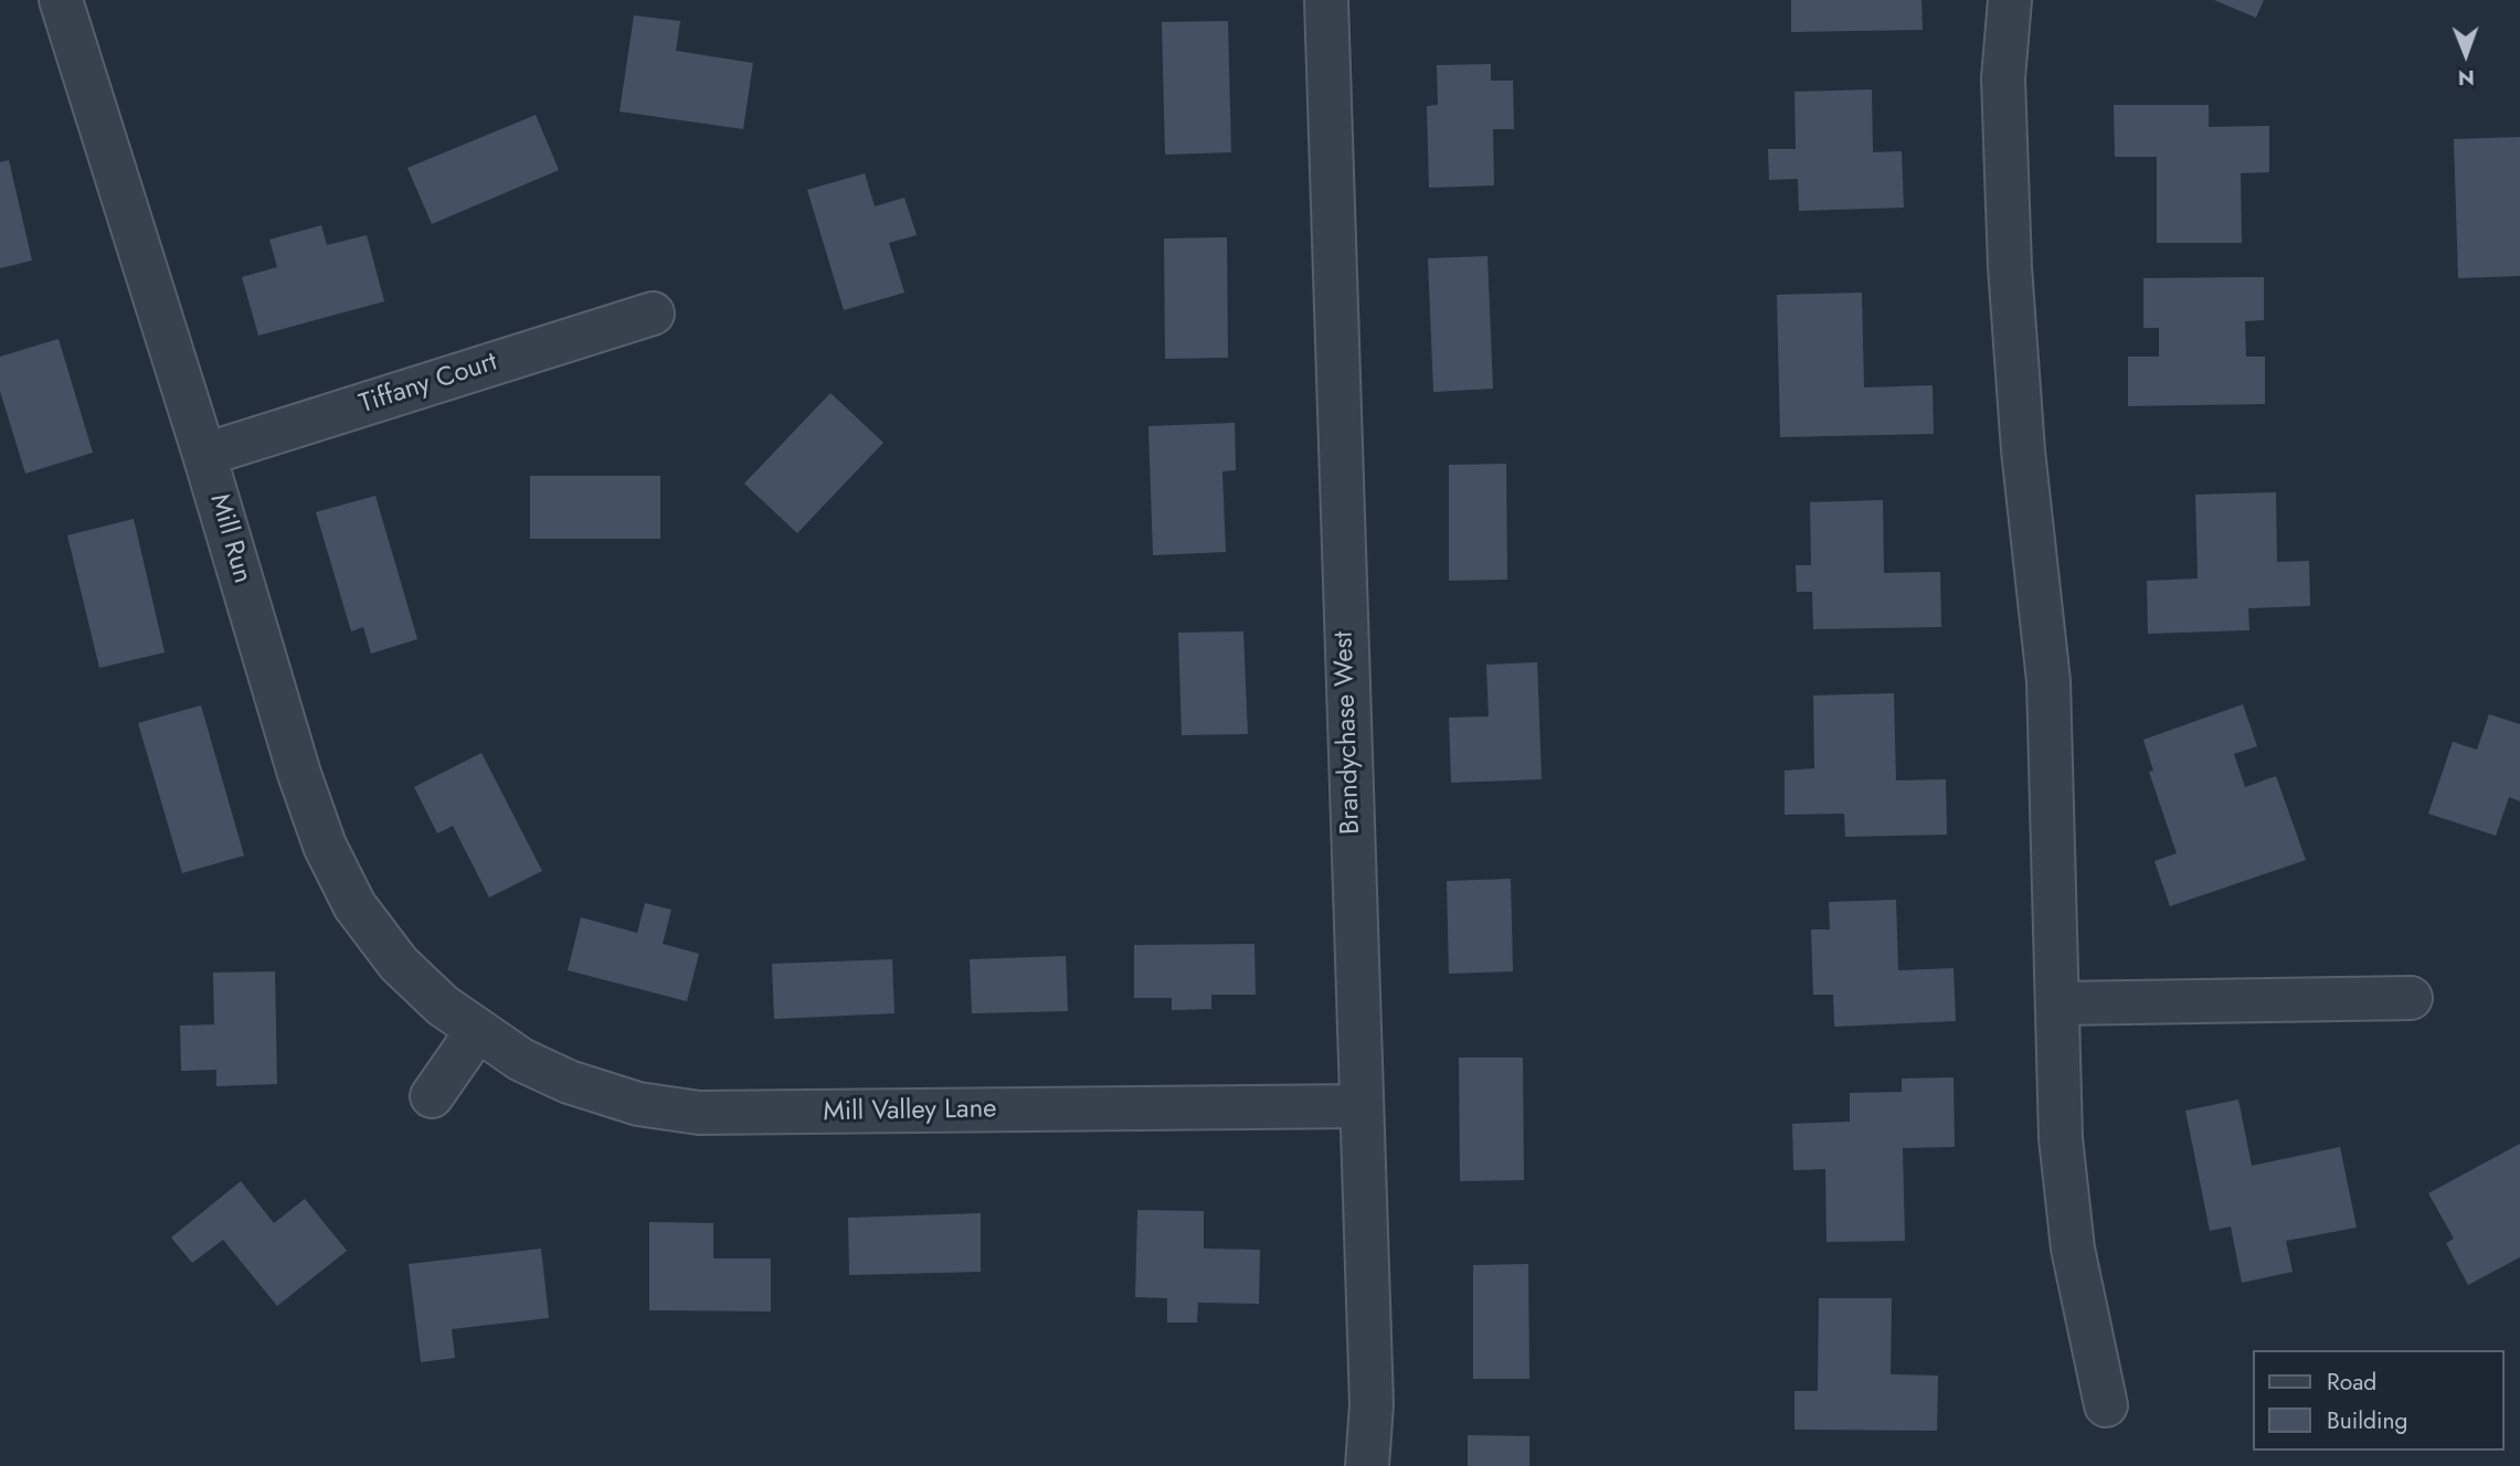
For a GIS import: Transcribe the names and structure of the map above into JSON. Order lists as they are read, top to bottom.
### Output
{
  "streets": {
    "street": [
      "Tiffany Court",
      "Mill Run",
      "Brandychase West",
      "Mill Valley Lane"
    ]
  },
  "crossings": [
    ["Tiffany Court", "Mill Run"],
    ["Mill Run", "Mill Valley Lane"],
    ["Brandychase West", "Mill Valley Lane"]
  ],
  "legend": ["Road", "Building"],
  "north": "bottom"
}
